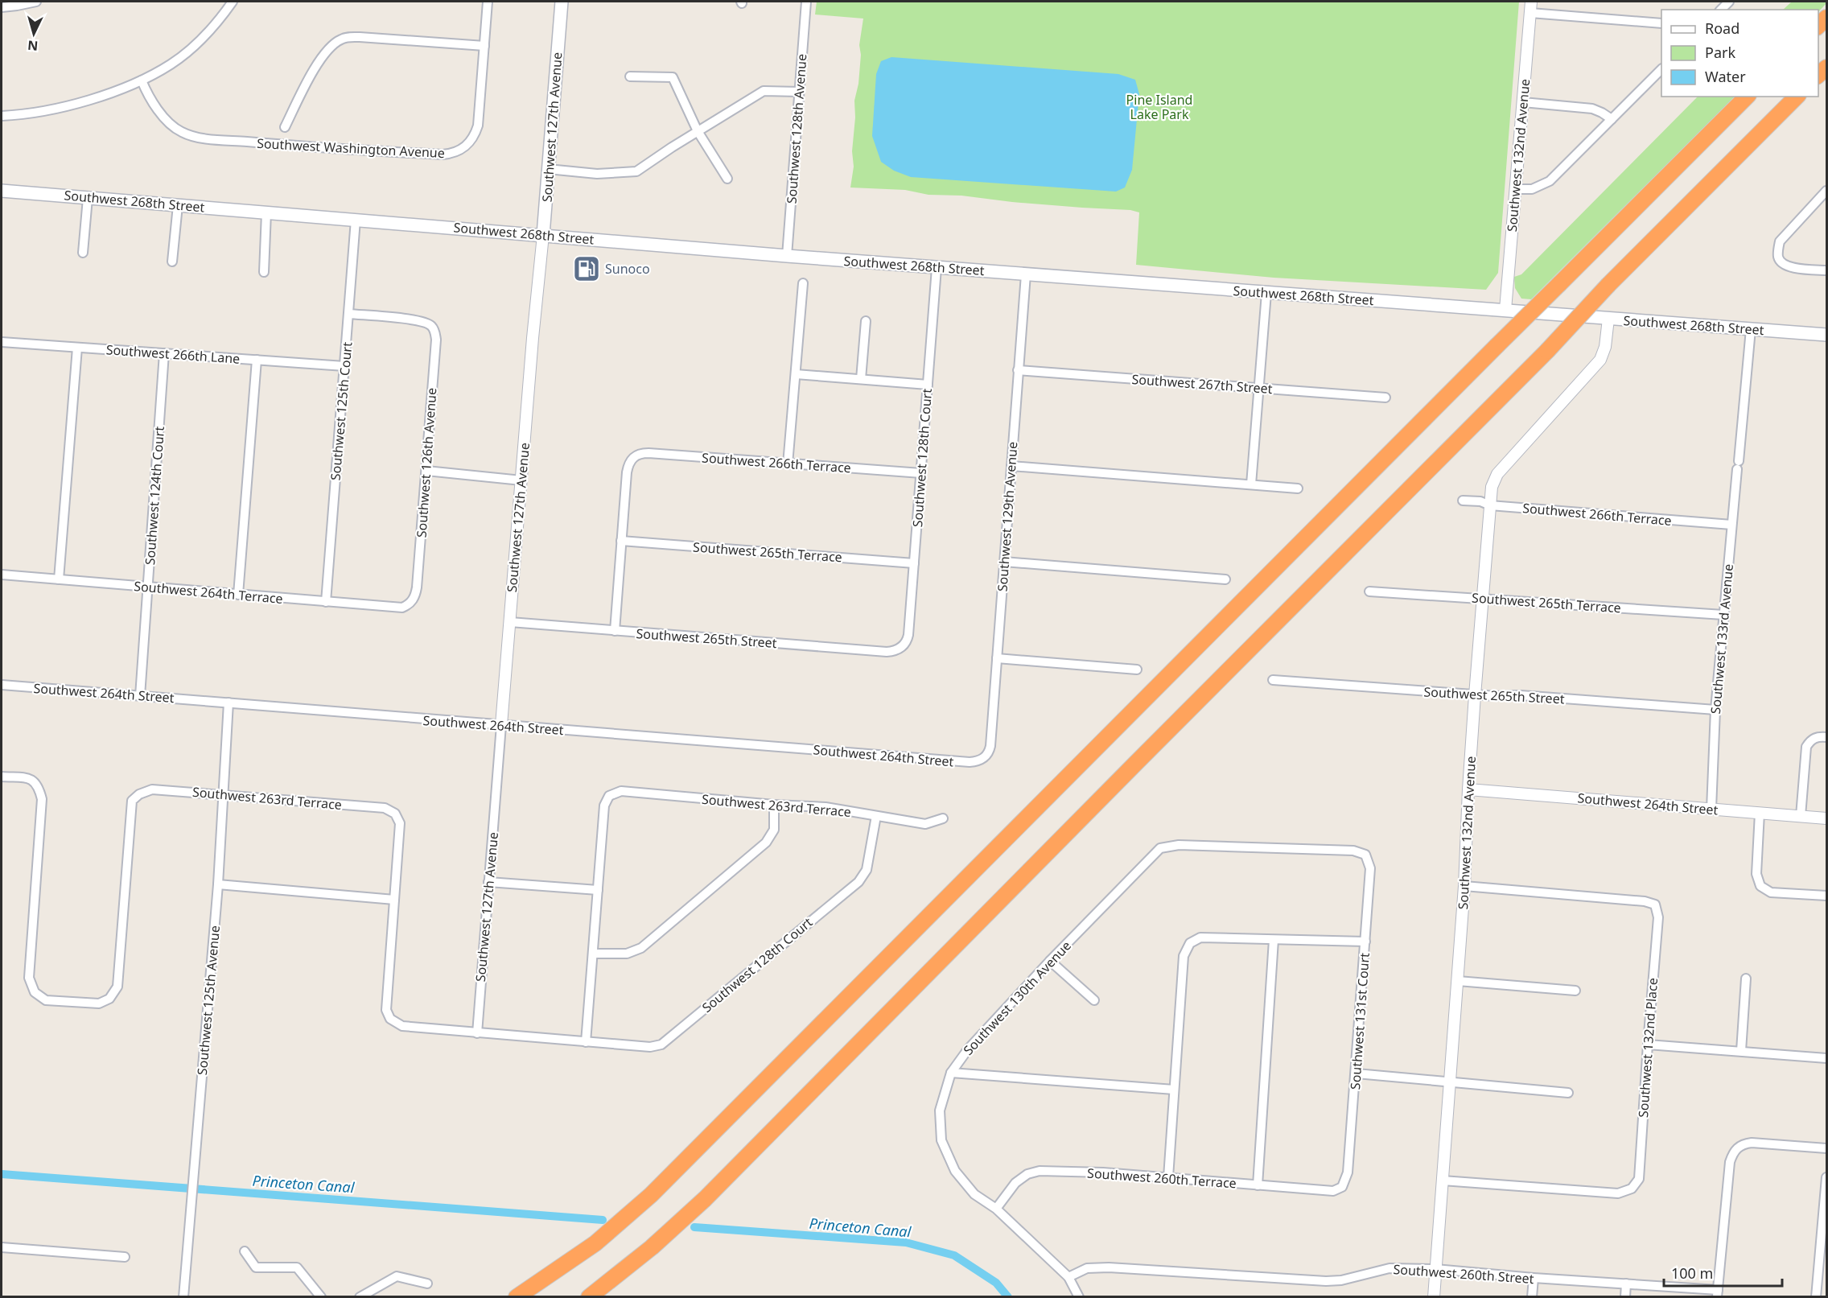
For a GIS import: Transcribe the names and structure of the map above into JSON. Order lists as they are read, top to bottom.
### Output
{
  "streets": {
    "main road": ["Southwest 127th Avenue", "Southwest 268th Street"],
    "street": [
      "Southwest 128th Avenue",
      "Southwest Washington Avenue",
      "Southwest 132nd Avenue",
      "Southwest 266th Lane",
      "Southwest 267th Street",
      "Southwest 125th Court",
      "Southwest 128th Court",
      "Southwest 126th Avenue",
      "Southwest 266th Terrace",
      "Southwest 124th Court",
      "Southwest 129th Avenue",
      "Southwest 265th Terrace",
      "Southwest 264th Terrace",
      "Southwest 265th Street",
      "Southwest 133rd Avenue",
      "Southwest 264th Street",
      "Southwest 263rd Terrace",
      "Southwest 130th Avenue",
      "Southwest 125th Avenue",
      "Southwest 131st Court",
      "Southwest 132nd Place",
      "Southwest 260th Terrace",
      "Southwest 260th Street"
    ]
  },
  "crossings": [
    ["Southwest 127th Avenue", "Southwest 268th Street"],
    ["Southwest 127th Avenue", "Southwest 128th Court"],
    ["Southwest 127th Avenue", "Southwest 265th Street"],
    ["Southwest 127th Avenue", "Southwest 264th Street"],
    ["Southwest 128th Avenue", "Southwest 268th Street"],
    ["Southwest 132nd Avenue", "Southwest 268th Street"],
    ["Southwest 132nd Avenue", "Southwest 266th Terrace"],
    ["Southwest 132nd Avenue", "Southwest 265th Terrace"],
    ["Southwest 132nd Avenue", "Southwest 265th Street"],
    ["Southwest 132nd Avenue", "Southwest 264th Street"],
    ["Southwest 132nd Avenue", "Southwest 132nd Place"],
    ["Southwest 132nd Avenue", "Southwest 260th Street"],
    ["Southwest 268th Street", "Southwest 125th Court"],
    ["Southwest 268th Street", "Southwest 128th Court"],
    ["Southwest 268th Street", "Southwest 129th Avenue"],
    ["Southwest 268th Street", "Southwest 133rd Avenue"],
    ["Southwest 266th Lane", "Southwest 125th Court"],
    ["Southwest 266th Lane", "Southwest 124th Court"],
    ["Southwest 267th Street", "Southwest 129th Avenue"],
    ["Southwest 125th Court", "Southwest 126th Avenue"],
    ["Southwest 125th Court", "Southwest 264th Terrace"],
    ["Southwest 128th Court", "Southwest 266th Terrace"],
    ["Southwest 128th Court", "Southwest 265th Terrace"],
    ["Southwest 128th Court", "Southwest 265th Street"],
    ["Southwest 128th Court", "Southwest 263rd Terrace"],
    ["Southwest 126th Avenue", "Southwest 264th Terrace"],
    ["Southwest 266th Terrace", "Southwest 265th Terrace"],
    ["Southwest 266th Terrace", "Southwest 133rd Avenue"],
    ["Southwest 124th Court", "Southwest 264th Terrace"],
    ["Southwest 124th Court", "Southwest 264th Street"],
    ["Southwest 129th Avenue", "Southwest 264th Street"],
    ["Southwest 265th Terrace", "Southwest 133rd Avenue"],
    ["Southwest 265th Street", "Southwest 133rd Avenue"],
    ["Southwest 133rd Avenue", "Southwest 264th Street"],
    ["Southwest 264th Street", "Southwest 125th Avenue"],
    ["Southwest 263rd Terrace", "Southwest 125th Avenue"],
    ["Southwest 130th Avenue", "Southwest 131st Court"],
    ["Southwest 130th Avenue", "Southwest 260th Terrace"],
    ["Southwest 130th Avenue", "Southwest 260th Street"],
    ["Southwest 131st Court", "Southwest 260th Terrace"]
  ],
  "water": ["Princeton Canal"],
  "parks": ["Pine Island Lake Park"],
  "places": {
    "fuel station": ["Sunoco"]
  },
  "legend": ["Road", "Park", "Water"],
  "scale_bar": "100 m",
  "north": "bottom"
}
